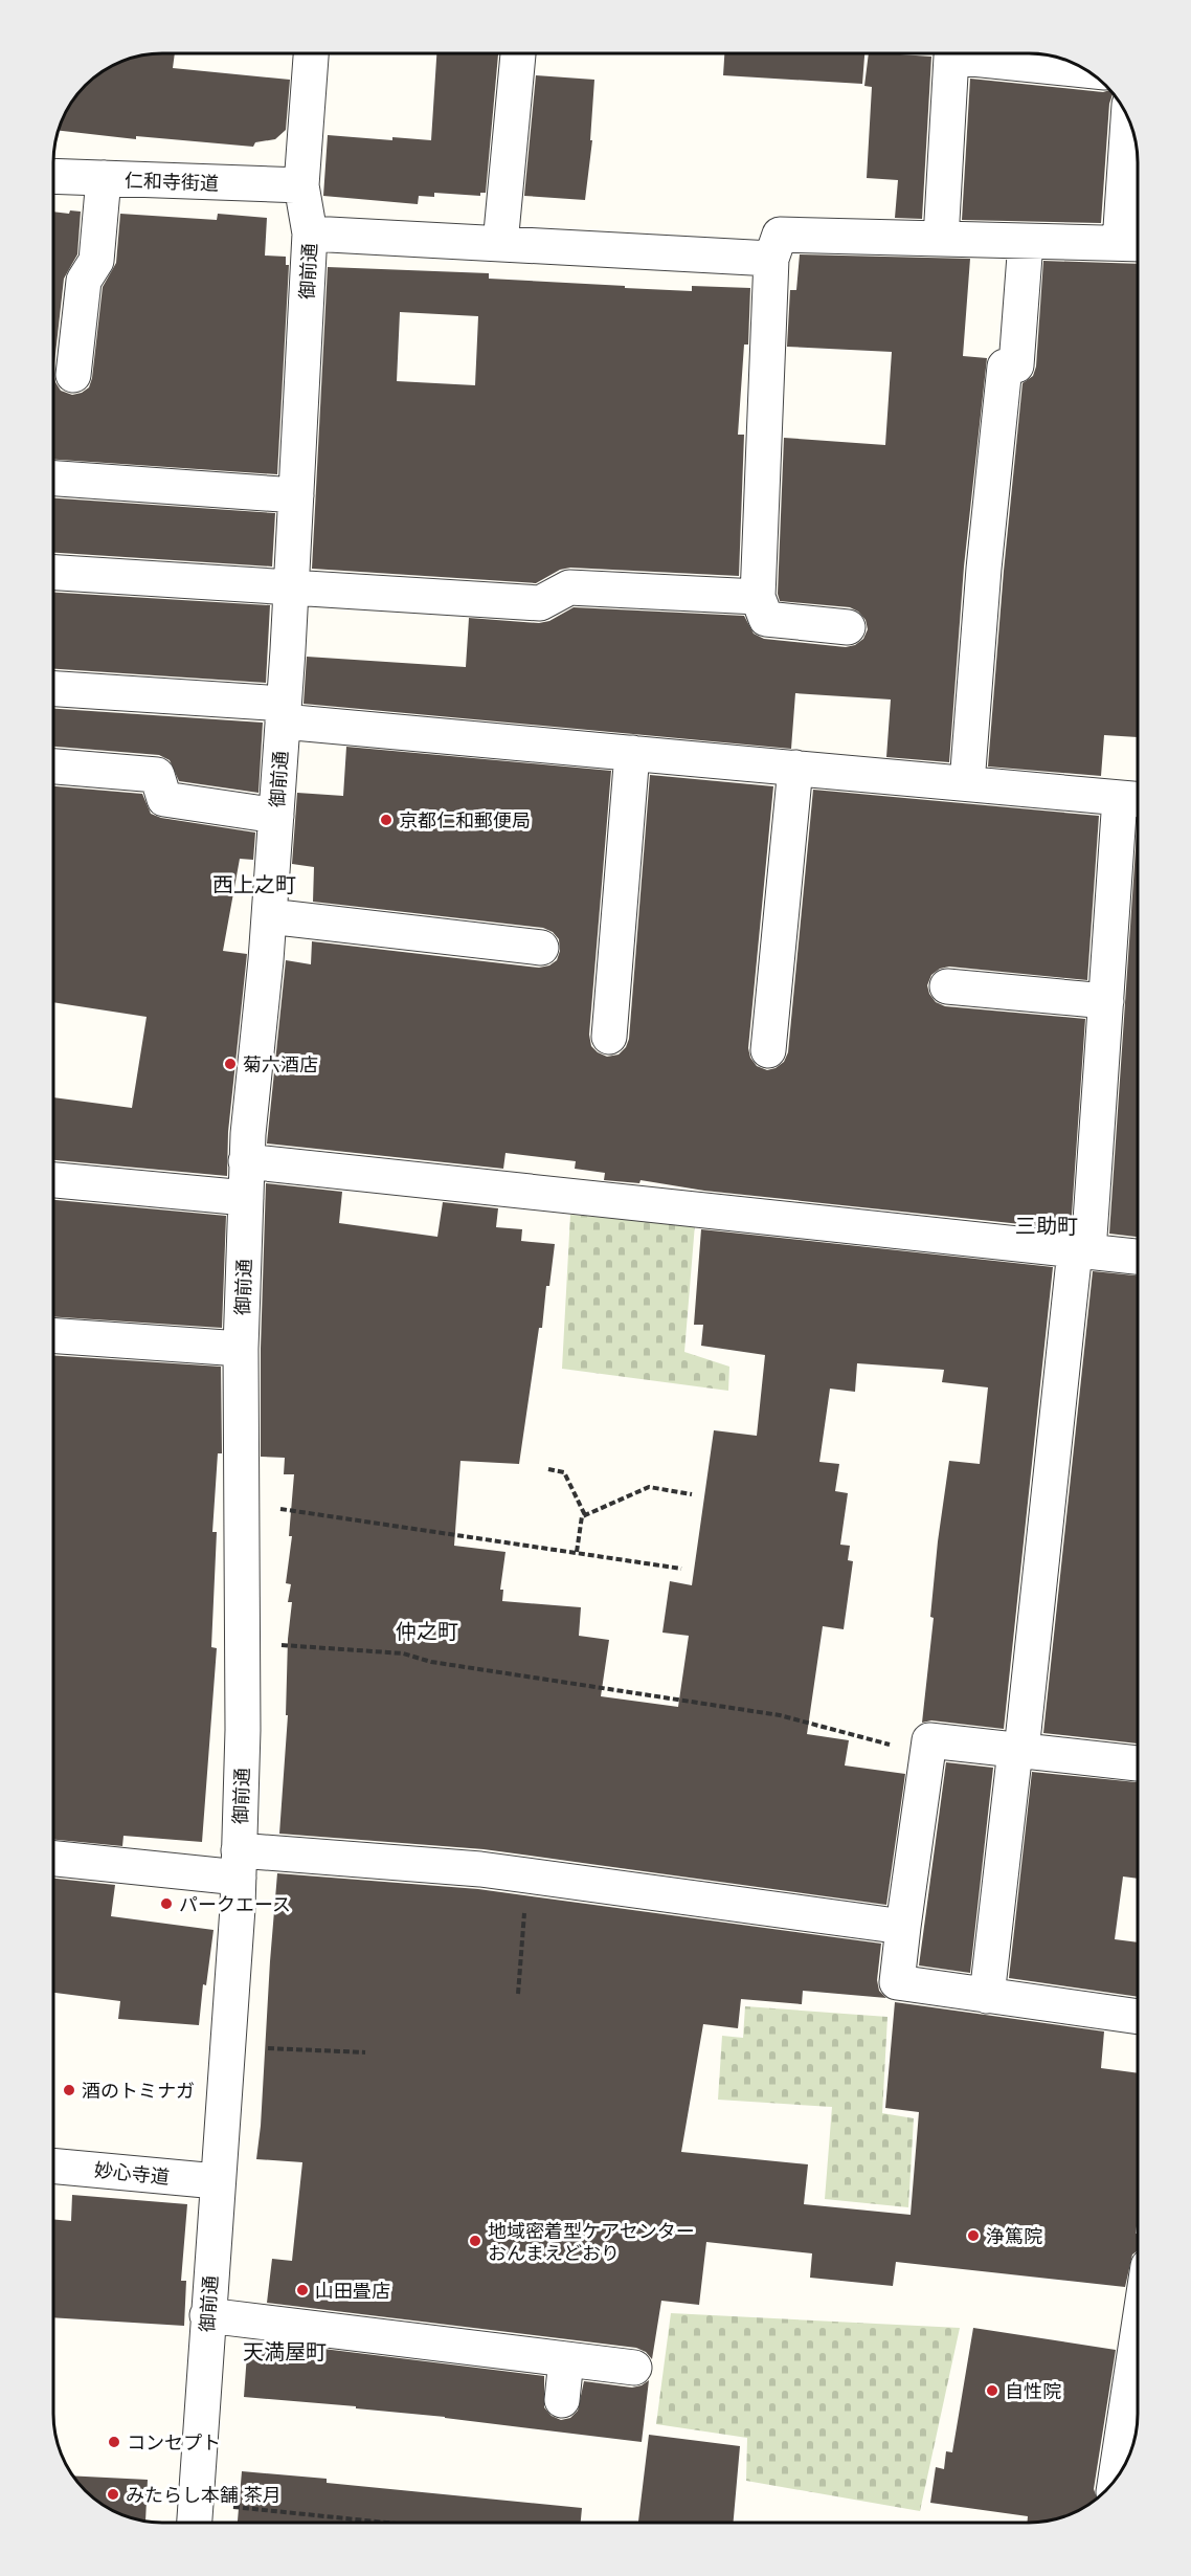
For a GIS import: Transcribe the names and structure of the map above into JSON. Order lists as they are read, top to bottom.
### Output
{
  "streets": {
    "street": ["仁和寺街道", "御前通", "妙心寺道"]
  },
  "crossings": [
    ["仁和寺街道", "御前通"],
    ["御前通", "妙心寺道"]
  ],
  "districts": [
    "西上之町",
    "三助町",
    "仲之町",
    "天満屋町"
  ],
  "places": [
    "京都仁和郵便局",
    "菊六酒店",
    "パークエース",
    "酒のトミナガ",
    "浄篤院",
    "地域密着型ケアセンター おんまえどおり",
    "山田畳店",
    "自性院",
    "コンセプト",
    "みたらし本舗 茶月"
  ]
}
